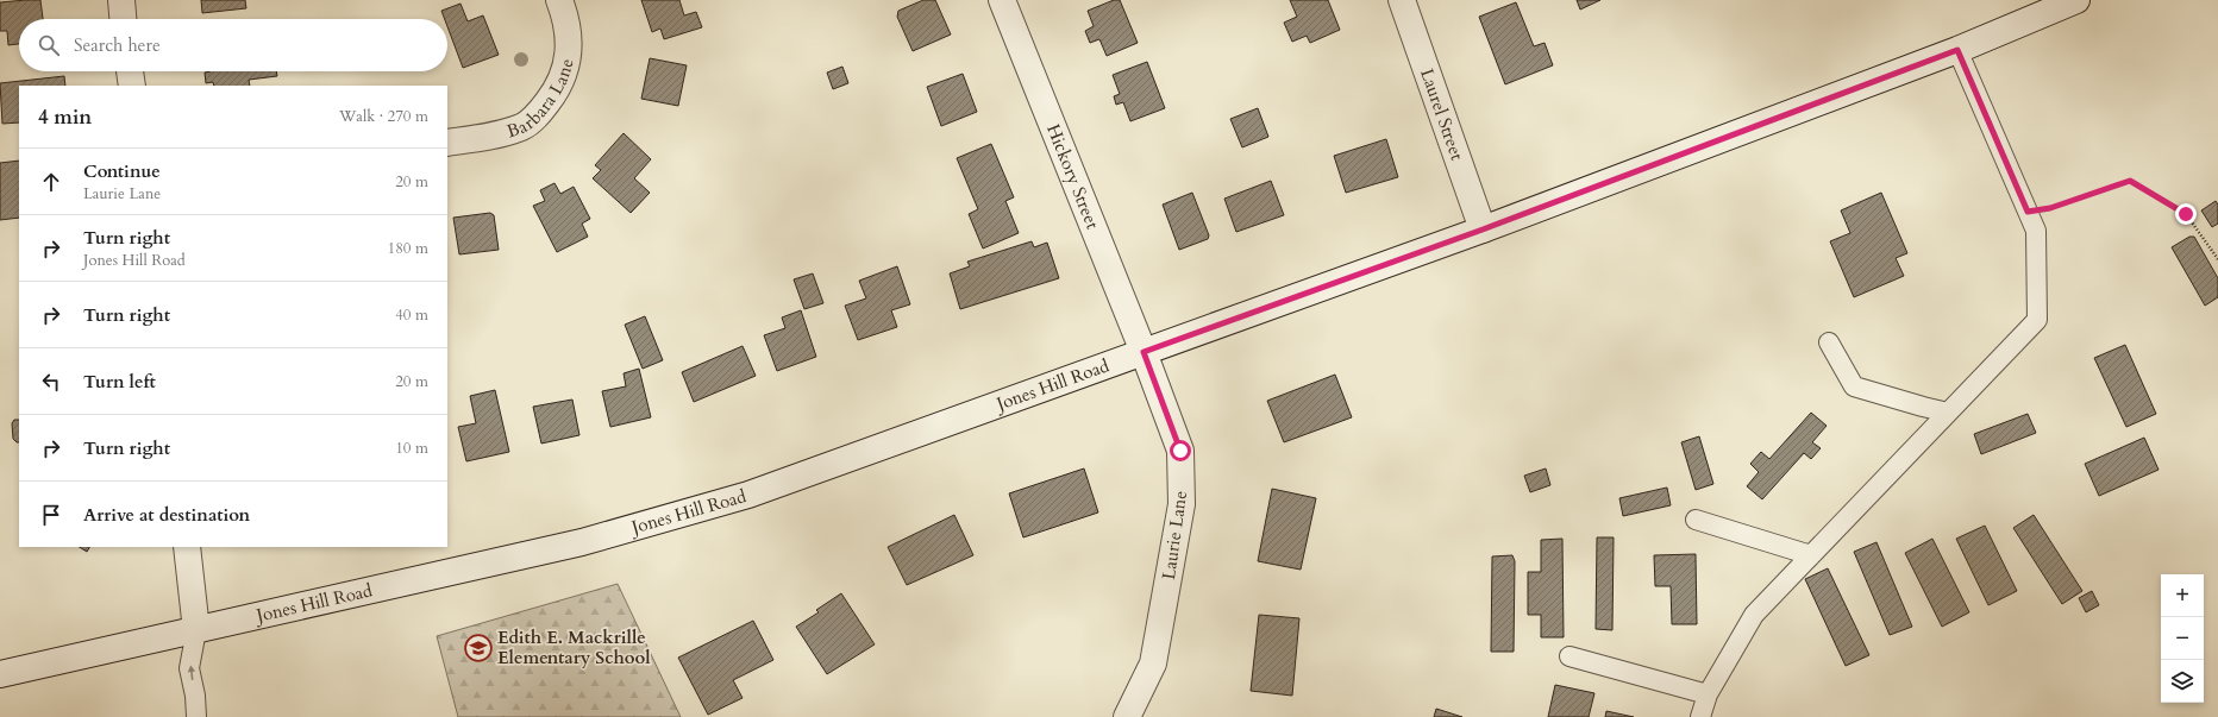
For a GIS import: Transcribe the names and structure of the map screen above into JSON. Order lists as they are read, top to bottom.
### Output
{
  "streets": {
    "main road": [
      "Barbara Lane",
      "Laurel Street",
      "Hickory Street",
      "Jones Hill Road",
      "Laurie Lane"
    ]
  },
  "crossings": [
    ["Laurel Street", "Jones Hill Road"],
    ["Hickory Street", "Jones Hill Road"],
    ["Hickory Street", "Laurie Lane"],
    ["Jones Hill Road", "Laurie Lane"]
  ],
  "places": {
    "school or university": ["Edith E. Mackrille Elementary School"]
  },
  "page": {
    "search": "Search here",
    "heading": ["4 min", "Walk · 270 m"],
    "list": [
      ["Continue", "Laurie Lane", "20 m"],
      ["Turn right", "Jones Hill Road", "180 m"],
      ["Turn right", "40 m"],
      ["Turn left", "20 m"],
      ["Turn right", "10 m"],
      "Arrive at destination"
    ],
    "map_buttons": ["+", "−"]
  }
}
